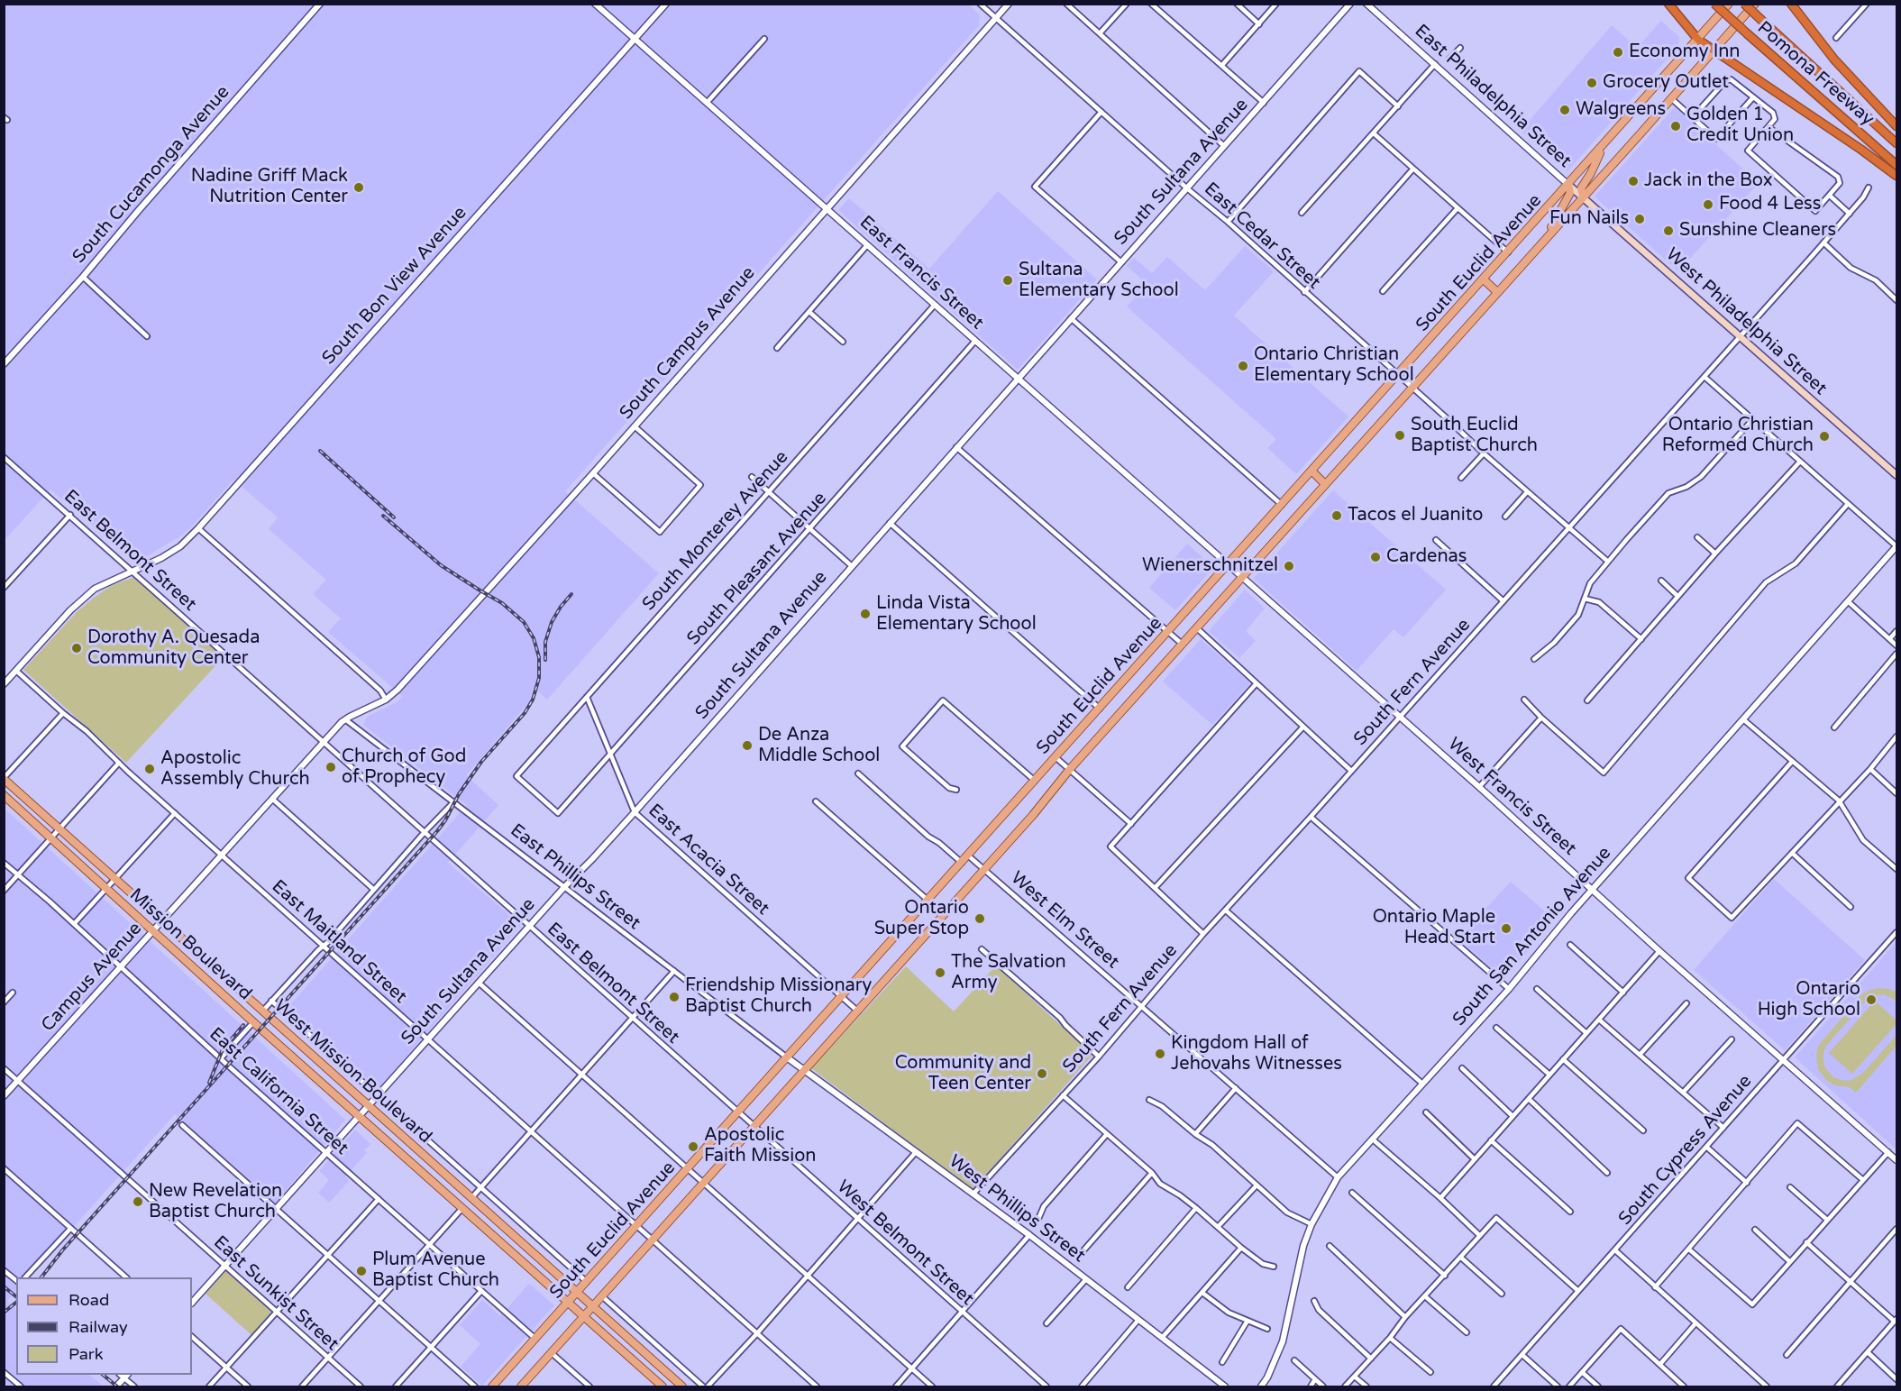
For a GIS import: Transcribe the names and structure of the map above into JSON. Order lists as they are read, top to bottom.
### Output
{
  "streets": {
    "highway": ["Pomona Freeway"],
    "main road": [
      "East Philadelphia Street",
      "South Euclid Avenue",
      "West Philadelphia Street",
      "Mission Boulevard",
      "West Mission Boulevard"
    ],
    "street": [
      "South Sultana Avenue",
      "South Cucamonga Avenue",
      "East Cedar Street",
      "East Francis Street",
      "South Bon View Avenue",
      "South Campus Avenue",
      "South Monterey Avenue",
      "East Belmont Street",
      "South Pleasant Avenue",
      "South Fern Avenue",
      "West Francis Street",
      "East Acacia Street",
      "East Phillips Street",
      "West Elm Street",
      "South San Antonio Avenue",
      "East Maitland Street",
      "Campus Avenue",
      "East California Street",
      "South Cypress Avenue",
      "West Phillips Street",
      "West Belmont Street",
      "East Sunkist Street"
    ]
  },
  "crossings": [
    ["East Philadelphia Street", "South Euclid Avenue"],
    ["East Philadelphia Street", "West Philadelphia Street"],
    ["South Sultana Avenue", "East Cedar Street"],
    ["South Sultana Avenue", "East Francis Street"],
    ["South Sultana Avenue", "East Belmont Street"],
    ["South Sultana Avenue", "East Acacia Street"],
    ["South Sultana Avenue", "East Phillips Street"],
    ["South Sultana Avenue", "East Maitland Street"],
    ["South Sultana Avenue", "Mission Boulevard"],
    ["South Sultana Avenue", "West Mission Boulevard"],
    ["South Sultana Avenue", "East California Street"],
    ["South Sultana Avenue", "East Sunkist Street"],
    ["East Cedar Street", "South Euclid Avenue"],
    ["East Cedar Street", "South Campus Avenue"],
    ["East Cedar Street", "South Fern Avenue"],
    ["South Euclid Avenue", "East Francis Street"],
    ["South Euclid Avenue", "West Philadelphia Street"],
    ["South Euclid Avenue", "East Belmont Street"],
    ["South Euclid Avenue", "West Francis Street"],
    ["South Euclid Avenue", "East Acacia Street"],
    ["South Euclid Avenue", "East Phillips Street"],
    ["South Euclid Avenue", "West Elm Street"],
    ["South Euclid Avenue", "East Maitland Street"],
    ["South Euclid Avenue", "Mission Boulevard"],
    ["South Euclid Avenue", "West Mission Boulevard"],
    ["South Euclid Avenue", "East California Street"],
    ["South Euclid Avenue", "West Phillips Street"],
    ["South Euclid Avenue", "West Belmont Street"],
    ["East Francis Street", "South Bon View Avenue"],
    ["East Francis Street", "South Campus Avenue"],
    ["East Francis Street", "South Monterey Avenue"],
    ["East Francis Street", "South Pleasant Avenue"],
    ["East Francis Street", "West Francis Street"],
    ["South Bon View Avenue", "East Belmont Street"],
    ["South Bon View Avenue", "East Maitland Street"],
    ["West Philadelphia Street", "South Fern Avenue"],
    ["South Campus Avenue", "Campus Avenue"],
    ["South Monterey Avenue", "South Pleasant Avenue"],
    ["South Monterey Avenue", "East Acacia Street"],
    ["East Belmont Street", "Campus Avenue"],
    ["East Belmont Street", "West Belmont Street"],
    ["South Pleasant Avenue", "East Acacia Street"],
    ["South Fern Avenue", "West Francis Street"],
    ["South Fern Avenue", "West Elm Street"],
    ["South Fern Avenue", "West Phillips Street"],
    ["West Francis Street", "South San Antonio Avenue"],
    ["West Francis Street", "South Cypress Avenue"],
    ["East Phillips Street", "Campus Avenue"],
    ["East Phillips Street", "West Phillips Street"],
    ["West Elm Street", "South San Antonio Avenue"],
    ["East Maitland Street", "Campus Avenue"],
    ["Mission Boulevard", "Campus Avenue"],
    ["Campus Avenue", "West Mission Boulevard"],
    ["Campus Avenue", "East California Street"],
    ["Campus Avenue", "East Sunkist Street"]
  ],
  "places": [
    "Economy Inn",
    "Grocery Outlet",
    "Walgreens",
    "Golden 1 Credit Union",
    "Jack in the Box",
    "Nadine Griff Mack Nutrition Center",
    "Food 4 Less",
    "Fun Nails",
    "Sunshine Cleaners",
    "Sultana Elementary School",
    "Ontario Christian Elementary School",
    "South Euclid Baptist Church",
    "Ontario Christian Reformed Church",
    "Tacos el Juanito",
    "Cardenas",
    "Wienerschnitzel",
    "Linda Vista Elementary School",
    "Dorothy A. Quesada Community Center",
    "De Anza Middle School",
    "Church of God of Prophecy",
    "Apostolic Assembly Church",
    "Ontario Super Stop",
    "Ontario Maple Head Start",
    "The Salvation Army",
    "Friendship Missionary Baptist Church",
    "Ontario High School",
    "Kingdom Hall of Jehovahs Witnesses",
    "Community and Teen Center",
    "Apostolic Faith Mission",
    "New Revelation Baptist Church",
    "Plum Avenue Baptist Church"
  ],
  "legend": ["Road", "Railway", "Park"]
}
